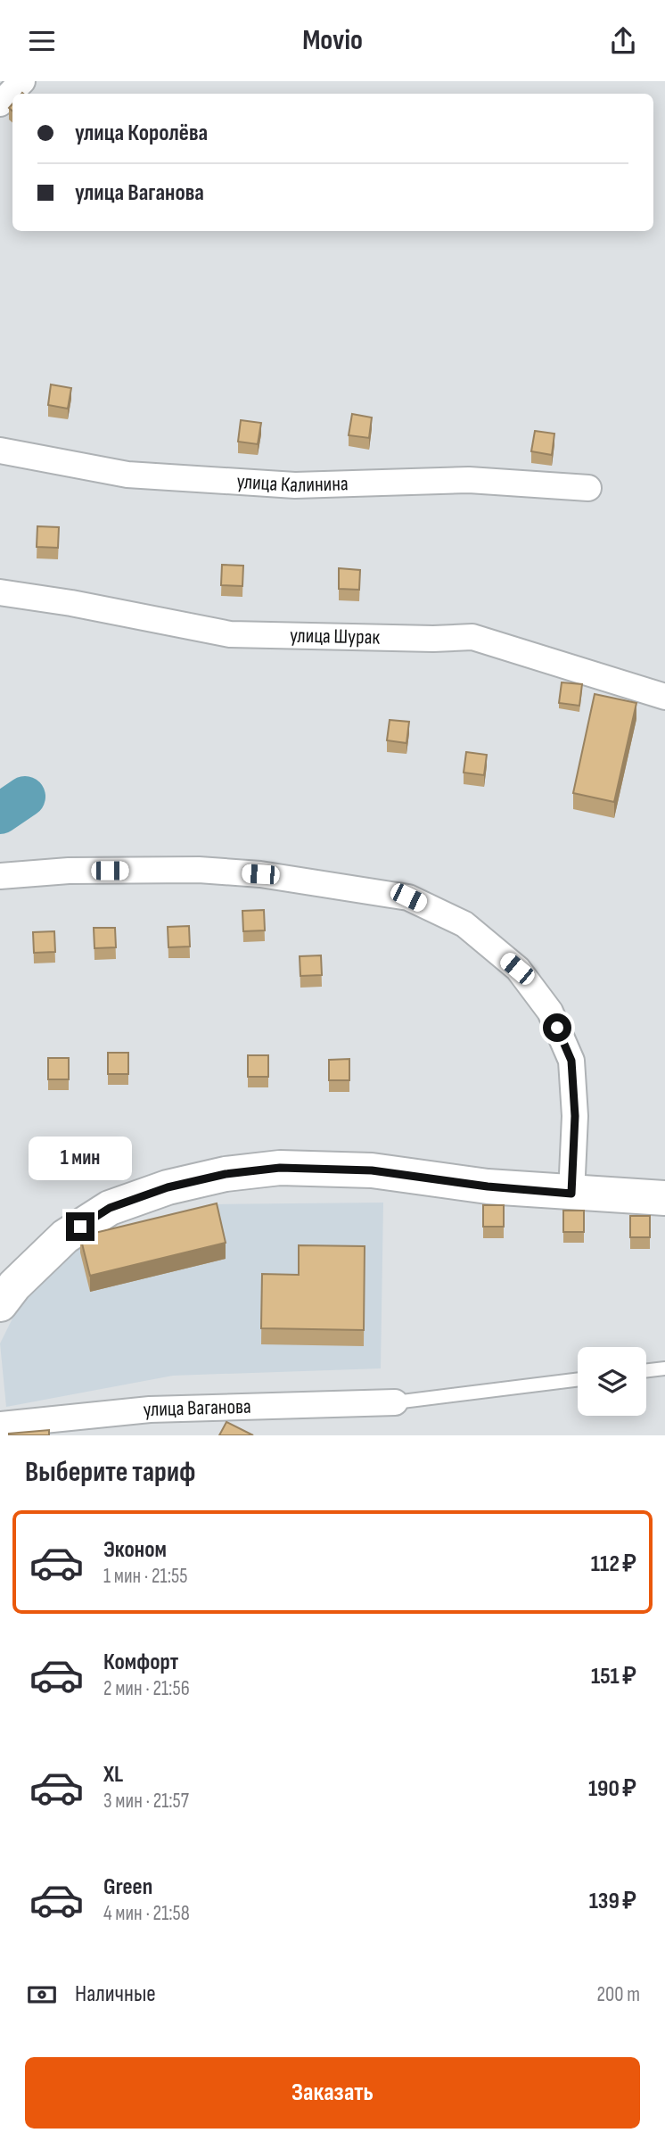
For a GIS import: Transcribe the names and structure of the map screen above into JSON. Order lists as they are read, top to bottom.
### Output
{
  "streets": {
    "street": ["улица Калинина", "улица Шурак", "улица Ваганова"]
  },
  "page": {
    "header": "Movio",
    "banner": ["улица Королёва", "улица Ваганова"],
    "bubble": "1 мин",
    "heading": "Выберите тариф",
    "list": [
      {
        "name": "Эконом",
        "note": "1 мин · 21:55",
        "value": "112 ₽"
      },
      {
        "name": "Комфорт",
        "note": "2 мин · 21:56",
        "value": "151 ₽"
      },
      {
        "name": "XL",
        "note": "3 мин · 21:57",
        "value": "190 ₽"
      },
      {
        "name": "Green",
        "note": "4 мин · 21:58",
        "value": "139 ₽"
      }
    ],
    "pay": ["Наличные", "200 m"],
    "buttons": "Заказать"
  }
}
